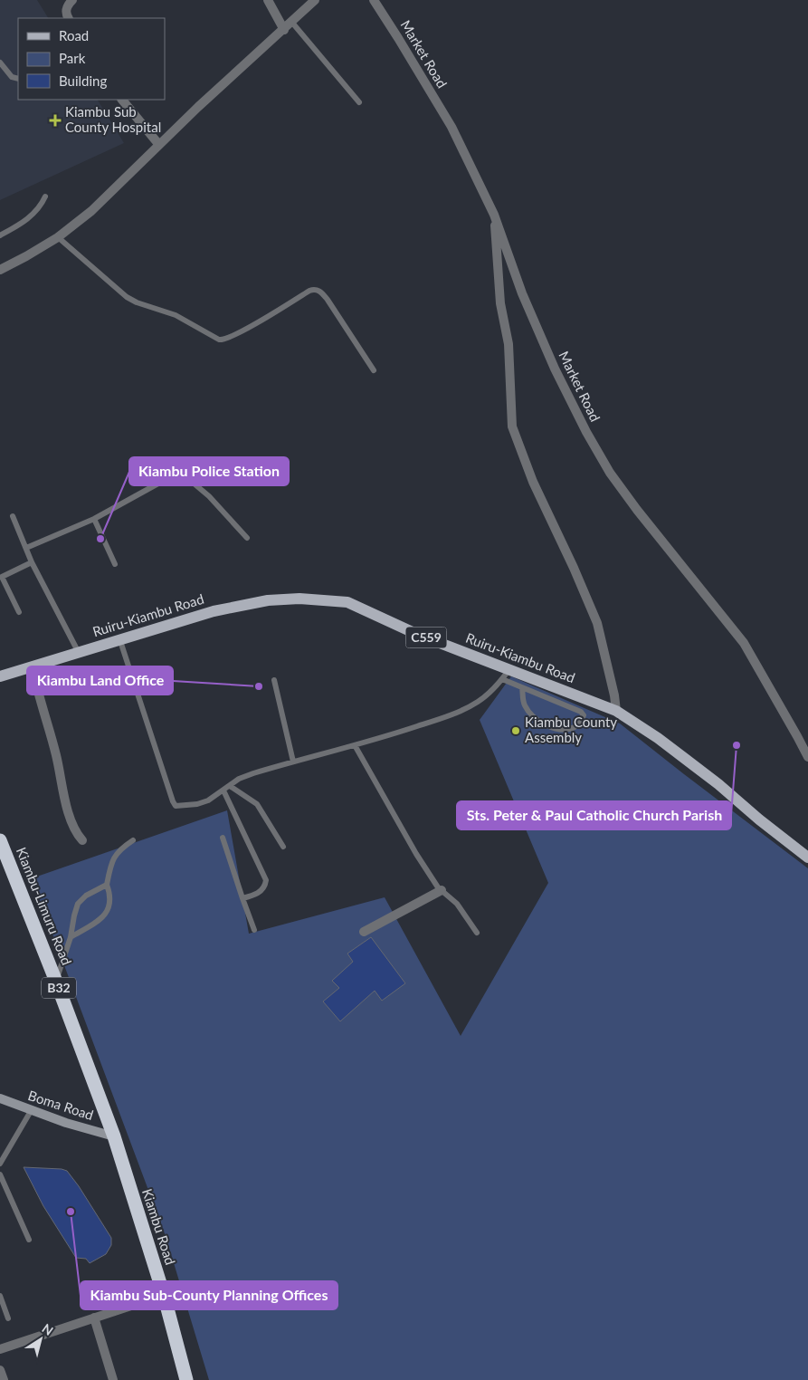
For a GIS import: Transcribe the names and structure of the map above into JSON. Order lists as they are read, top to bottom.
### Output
{
  "streets": {
    "highway": ["Kiambu-Limuru Road", "B32", "Kiambu Road"],
    "main road": ["Ruiru-Kiambu Road", "C559", "Boma Road"],
    "street": ["Market Road"]
  },
  "crossings": [
    ["Kiambu-Limuru Road", "Boma Road"],
    ["Kiambu-Limuru Road", "Kiambu Road"],
    ["Boma Road", "Kiambu Road"]
  ],
  "places": {
    "health": ["Kiambu Sub County Hospital"],
    "other": [
      "Kiambu Police Station",
      "Kiambu Land Office",
      "Kiambu County Assembly",
      "Sts. Peter & Paul Catholic Church Parish",
      "Kiambu Sub-County Planning Offices"
    ]
  },
  "legend": ["Road", "Park", "Building"],
  "north": "top right"
}
